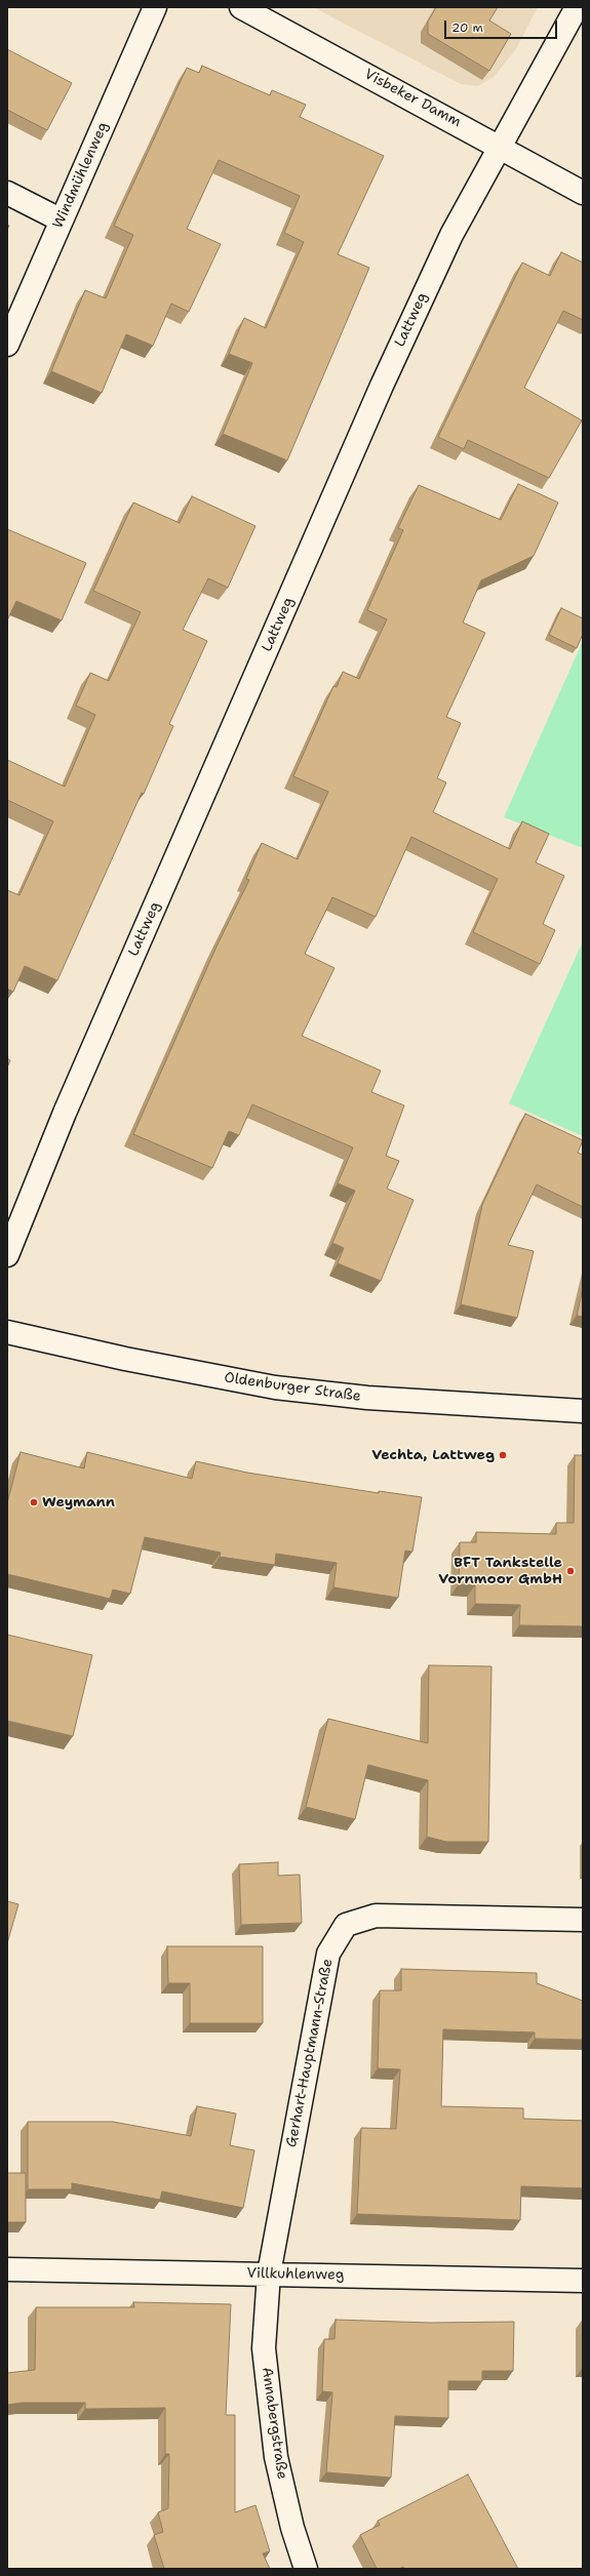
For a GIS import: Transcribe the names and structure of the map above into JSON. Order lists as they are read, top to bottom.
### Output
{
  "streets": {
    "street": [
      "Visbeker Damm",
      "Windmühlenweg",
      "Lattweg",
      "Oldenburger Straße",
      "Gerhart-Hauptmann-Straße",
      "Villkuhlenweg",
      "Annabergstraße"
    ]
  },
  "crossings": [
    ["Visbeker Damm", "Lattweg"],
    ["Gerhart-Hauptmann-Straße", "Villkuhlenweg"],
    ["Gerhart-Hauptmann-Straße", "Annabergstraße"],
    ["Villkuhlenweg", "Annabergstraße"]
  ],
  "places": ["Vechta, Lattweg", "Weymann", "BFT Tankstelle Vornmoor GmbH"],
  "scale_bar": "20 m"
}
